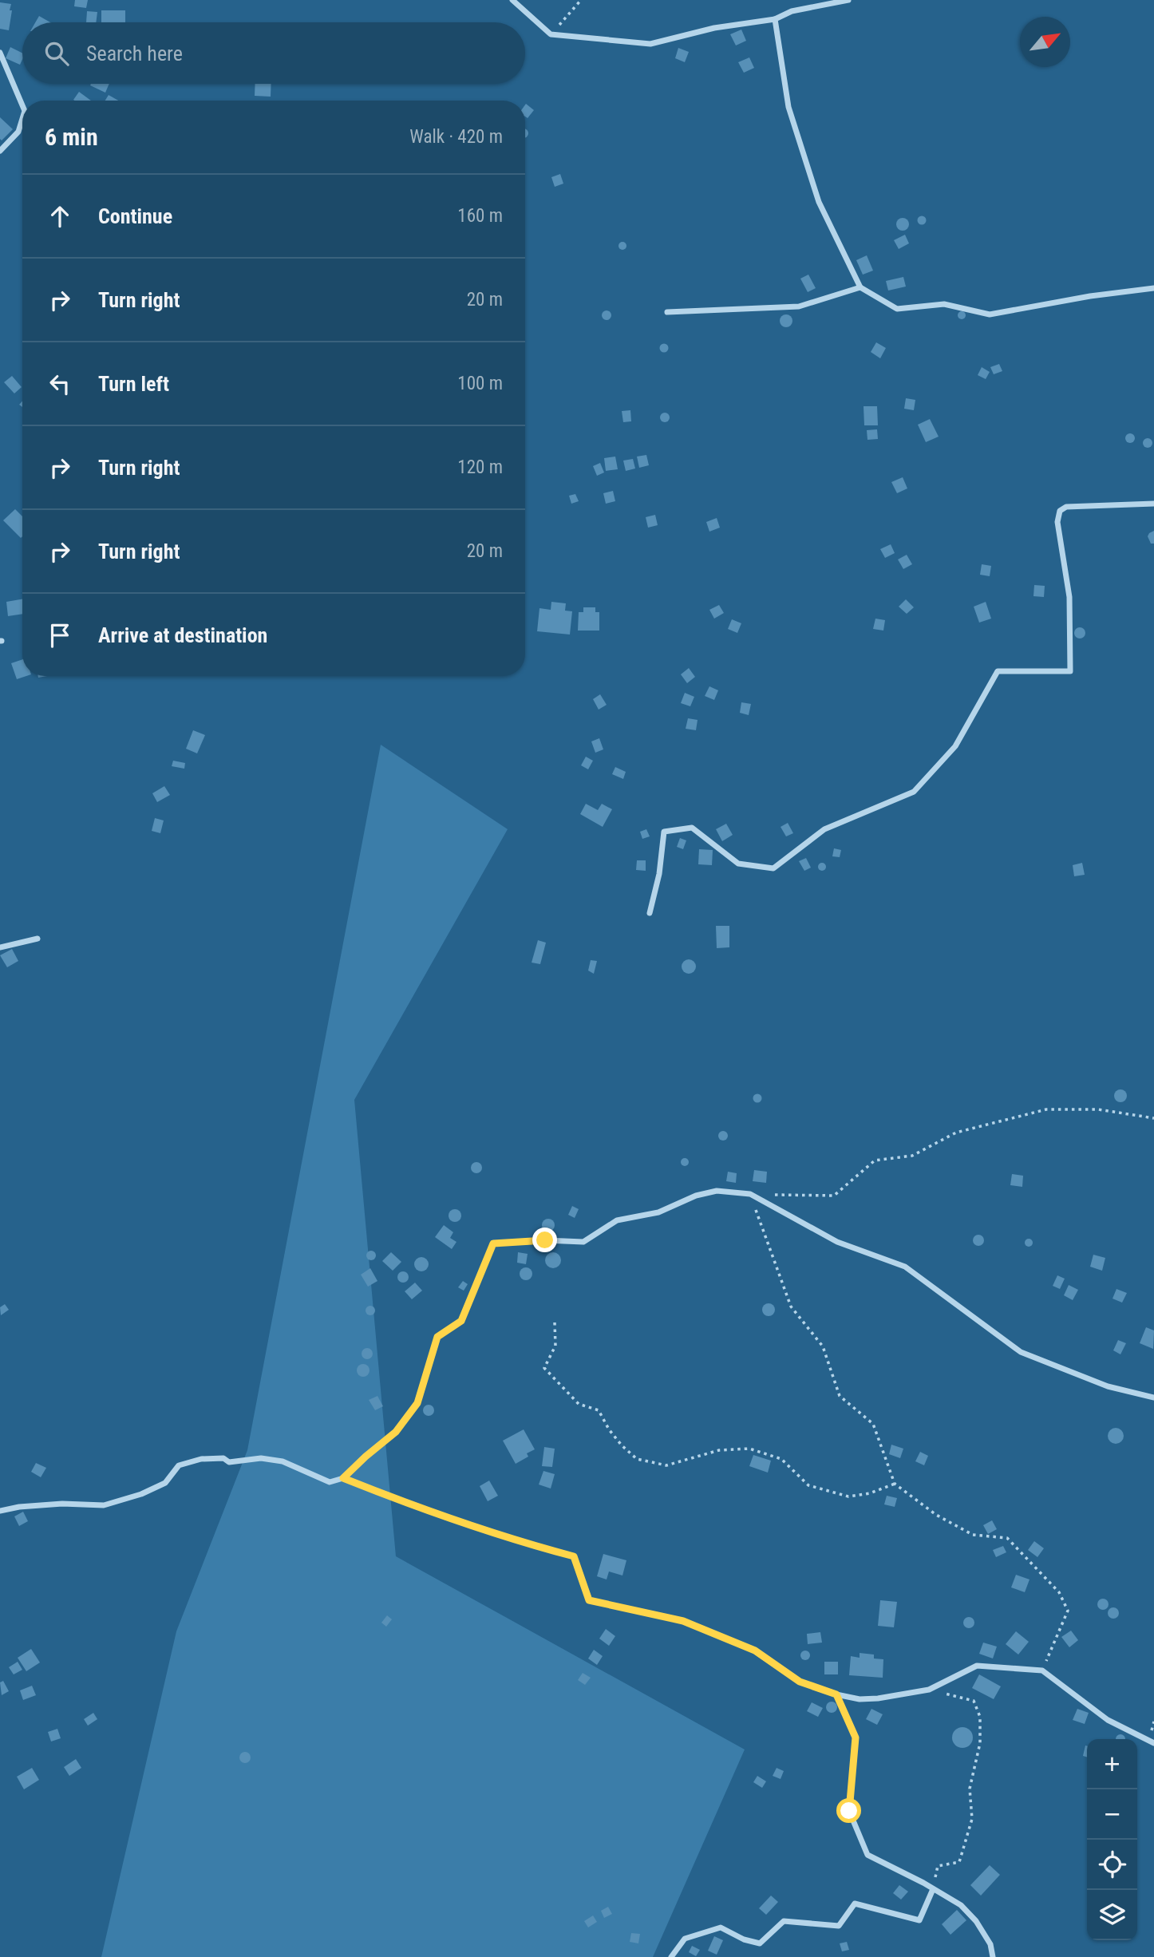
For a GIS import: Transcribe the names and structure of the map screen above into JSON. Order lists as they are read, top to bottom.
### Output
{
  "north": "top right",
  "page": {
    "search": "Search here",
    "heading": ["6 min", "Walk · 420 m"],
    "list": [
      ["Continue", "160 m"],
      ["Turn right", "20 m"],
      ["Turn left", "100 m"],
      ["Turn right", "120 m"],
      ["Turn right", "20 m"],
      "Arrive at destination"
    ],
    "map_buttons": ["+", "−"]
  }
}
